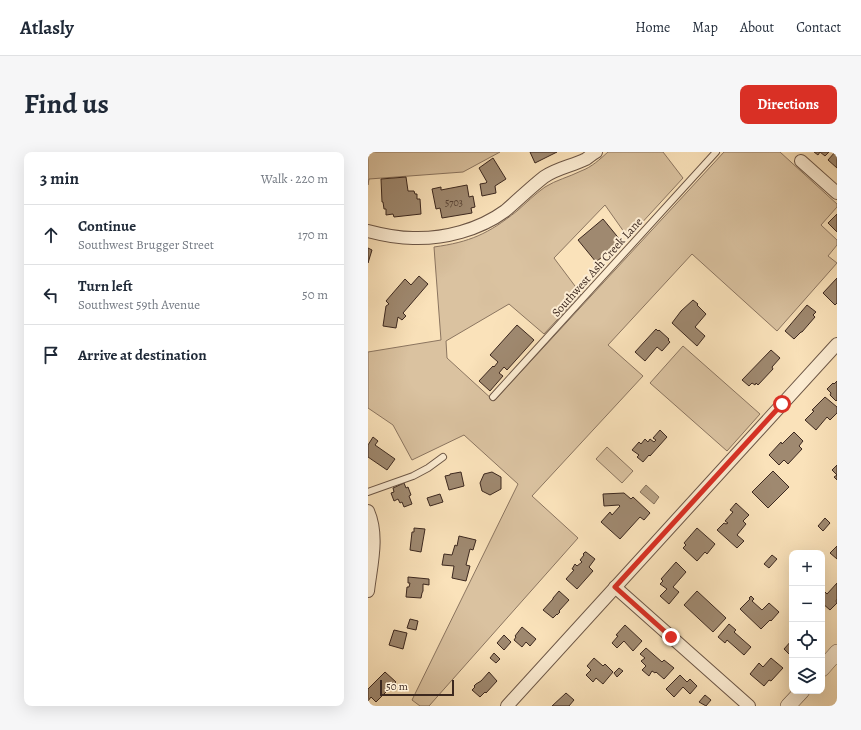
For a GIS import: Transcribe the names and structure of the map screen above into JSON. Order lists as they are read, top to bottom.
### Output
{
  "streets": {
    "lane": ["Southwest Ash Creek Lane"]
  },
  "house_numbers": ["5703"],
  "scale_bar": "50 m",
  "page": {
    "header": "Atlasly",
    "nav": [
      "Home",
      "Map",
      "About",
      "Contact"
    ],
    "title": "Find us",
    "buttons": "Directions",
    "heading": ["3 min", "Walk · 220 m"],
    "list": [
      ["Continue", "Southwest Brugger Street", "170 m"],
      ["Turn left", "Southwest 59th Avenue", "50 m"],
      "Arrive at destination"
    ],
    "map_buttons": ["+", "−"],
    "scale": "50 m"
  }
}
